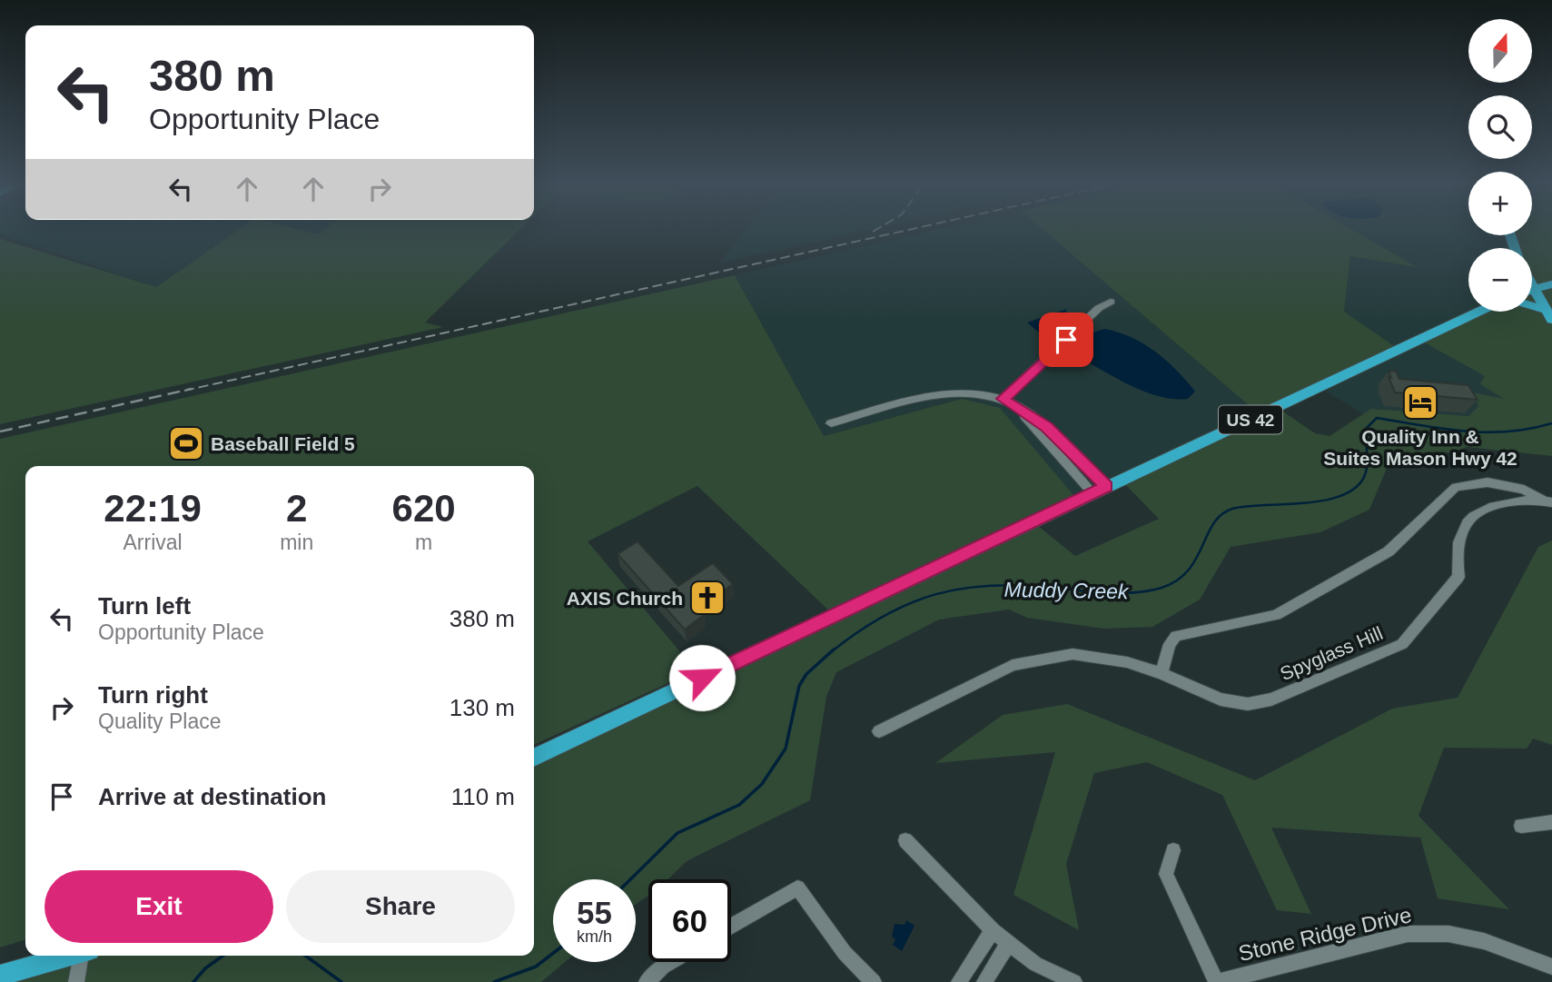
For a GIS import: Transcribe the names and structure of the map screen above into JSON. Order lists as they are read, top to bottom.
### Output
{
  "streets": {
    "main road": ["US 42"],
    "street": ["Spyglass Hill", "Stone Ridge Drive"]
  },
  "water": ["Muddy Creek"],
  "places": {
    "hotel": ["Quality Inn & Suites Mason Hwy 42"],
    "sports": ["Baseball Field 5"],
    "church": ["AXIS Church"]
  },
  "north": "top",
  "page": {
    "map_buttons": ["+", "−"],
    "turn": ["380 m", "Opportunity Place"],
    "eta": [
      "22:19",
      "Arrival",
      "2",
      "min",
      "620",
      "m"
    ],
    "list": [
      {
        "name": "Turn left",
        "note": "Opportunity Place",
        "value": "380 m"
      },
      {
        "name": "Turn right",
        "note": "Quality Place",
        "value": "130 m"
      },
      {
        "name": "Arrive at destination",
        "value": "110 m"
      }
    ],
    "buttons": ["Exit", "Share"],
    "speed": "55 km/h",
    "limit": "60"
  }
}
